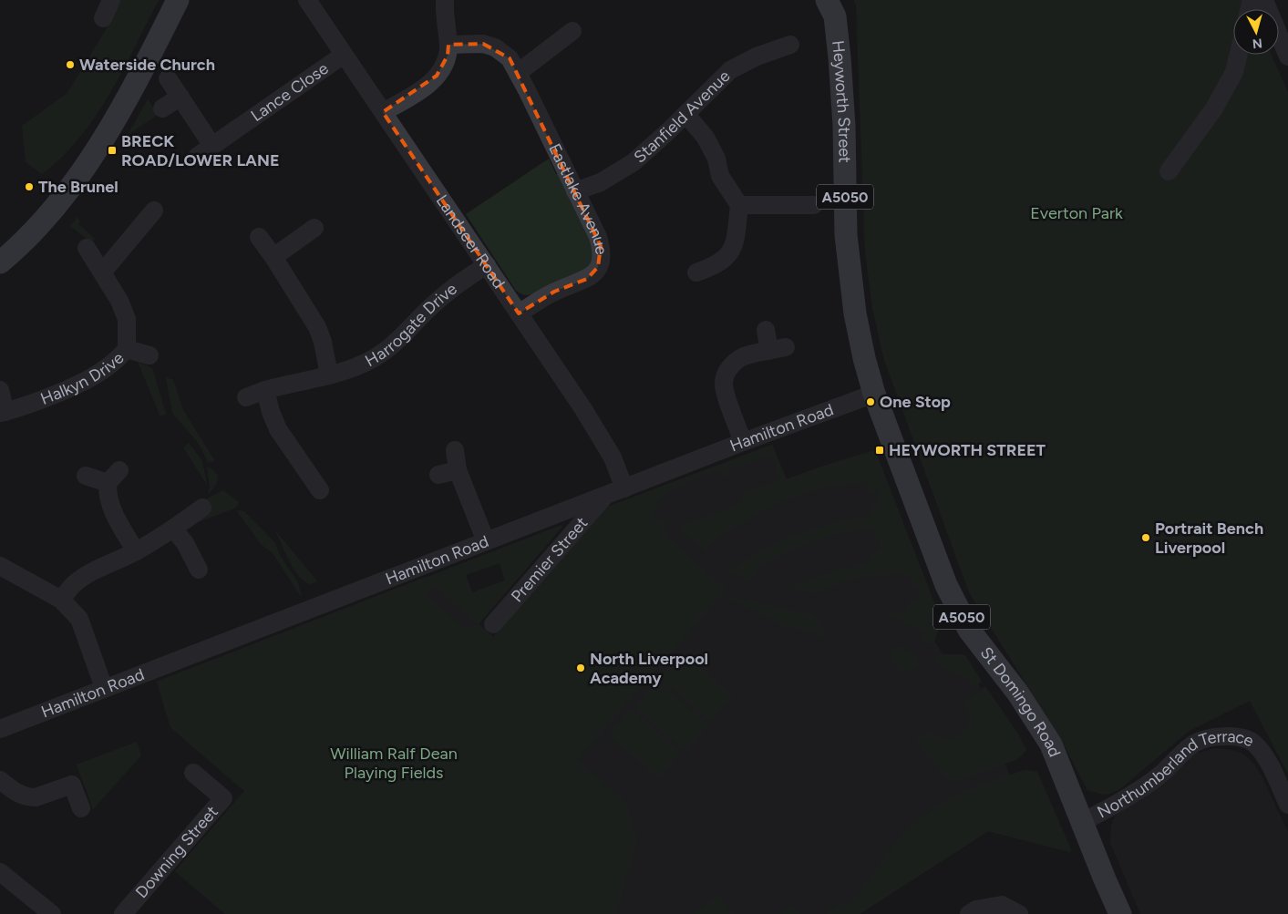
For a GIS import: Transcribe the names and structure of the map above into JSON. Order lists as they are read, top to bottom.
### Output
{
  "streets": {
    "main road": ["Heyworth Street", "A5050", "St Domingo Road"],
    "street": [
      "Lance Close",
      "Stanfield Avenue",
      "Eastlake Avenue",
      "Landseer Road",
      "Harrogate Drive",
      "Halkyn Drive",
      "Hamilton Road",
      "Premier Street",
      "Northumberland Terrace",
      "Downing Street"
    ]
  },
  "crossings": [
    ["Lance Close", "Landseer Road"],
    ["Heyworth Street", "Hamilton Road"],
    ["Heyworth Street", "St Domingo Road"],
    ["Stanfield Avenue", "Eastlake Avenue"],
    ["Eastlake Avenue", "Landseer Road"],
    ["Landseer Road", "Harrogate Drive"],
    ["Landseer Road", "Hamilton Road"],
    ["Hamilton Road", "Premier Street"],
    ["Hamilton Road", "St Domingo Road"],
    ["St Domingo Road", "Northumberland Terrace"]
  ],
  "parks": ["Everton Park", "William Ralf Dean Playing Fields"],
  "places": {
    "other": [
      "Waterside Church",
      "The Brunel",
      "One Stop",
      "Portrait Bench Liverpool",
      "North Liverpool Academy"
    ],
    "transit": ["BRECK ROAD/LOWER LANE", "HEYWORTH STREET"]
  },
  "north": "bottom"
}
